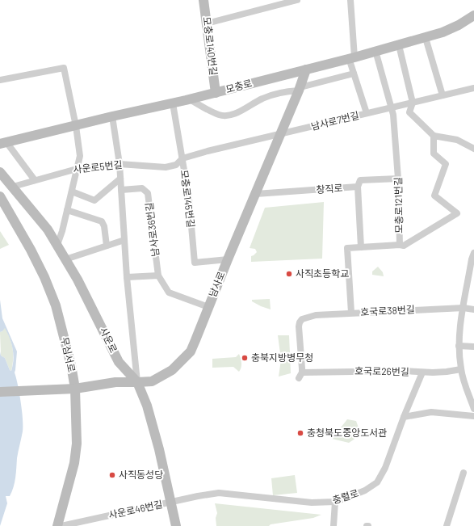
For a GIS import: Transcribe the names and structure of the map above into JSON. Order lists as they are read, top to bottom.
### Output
{
  "streets": {
    "street": [
      "모충로140번길",
      "모충로",
      "남사로7번길",
      "사운로5번길",
      "창직로",
      "모충로145번길",
      "모충로121번길",
      "남사로36번길",
      "남사로",
      "호국로38번길",
      "사운로",
      "무심서로",
      "호국로26번길",
      "충렬로",
      "사운로46번길"
    ]
  },
  "crossings": [
    ["모충로140번길", "모충로"],
    ["모충로", "모충로145번길"],
    ["모충로", "모충로121번길"],
    ["모충로", "남사로"],
    ["남사로7번길", "사운로5번길"],
    ["남사로7번길", "모충로145번길"],
    ["남사로7번길", "모충로121번길"],
    ["남사로7번길", "남사로"],
    ["사운로5번길", "모충로145번길"],
    ["사운로5번길", "사운로"],
    ["창직로", "모충로121번길"],
    ["창직로", "남사로"],
    ["모충로145번길", "남사로"],
    ["모충로121번길", "호국로38번길"],
    ["남사로", "사운로"],
    ["남사로", "무심서로"],
    ["호국로38번길", "호국로26번길"],
    ["사운로", "충렬로"],
    ["사운로", "사운로46번길"],
    ["호국로26번길", "충렬로"],
    ["충렬로", "사운로46번길"]
  ],
  "places": [
    "사직초등학교",
    "충북지방병무청",
    "충청북도중앙도서관",
    "사직동성당"
  ]
}
